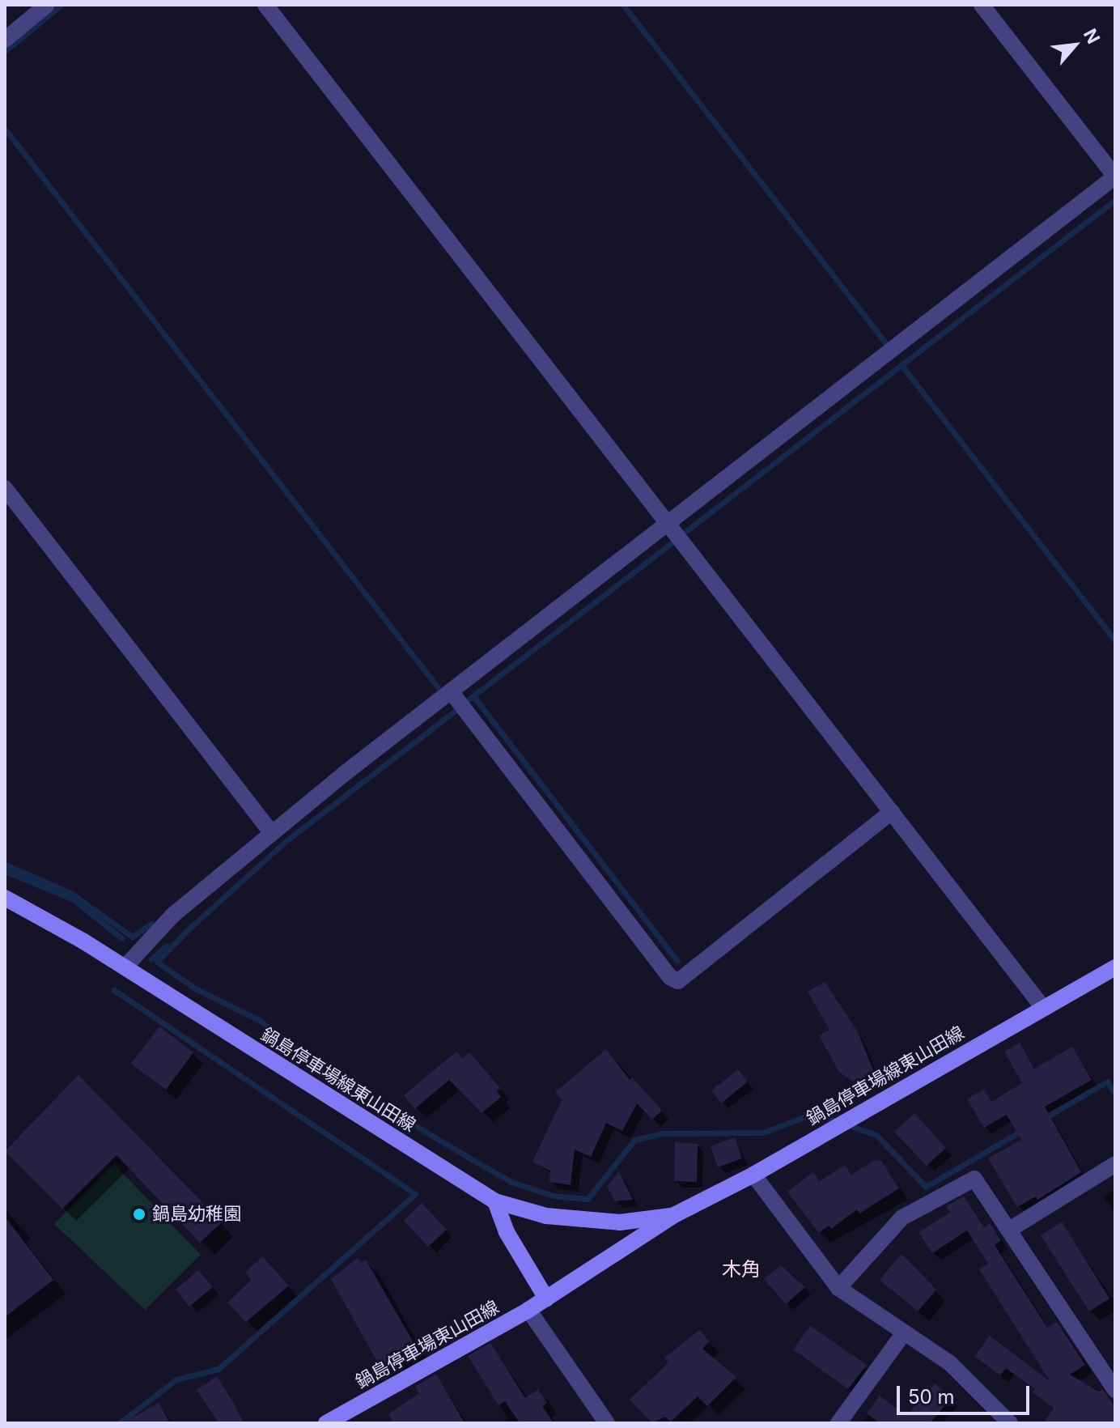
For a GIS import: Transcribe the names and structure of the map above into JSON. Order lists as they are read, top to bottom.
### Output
{
  "streets": {
    "main road": ["鍋島停車場線東山田線", "鍋島停車場東山田線"]
  },
  "crossings": [
    ["鍋島停車場線東山田線", "鍋島停車場東山田線"]
  ],
  "districts": ["木角"],
  "places": ["鍋島幼稚園"],
  "scale_bar": "50 m",
  "north": "top right"
}
